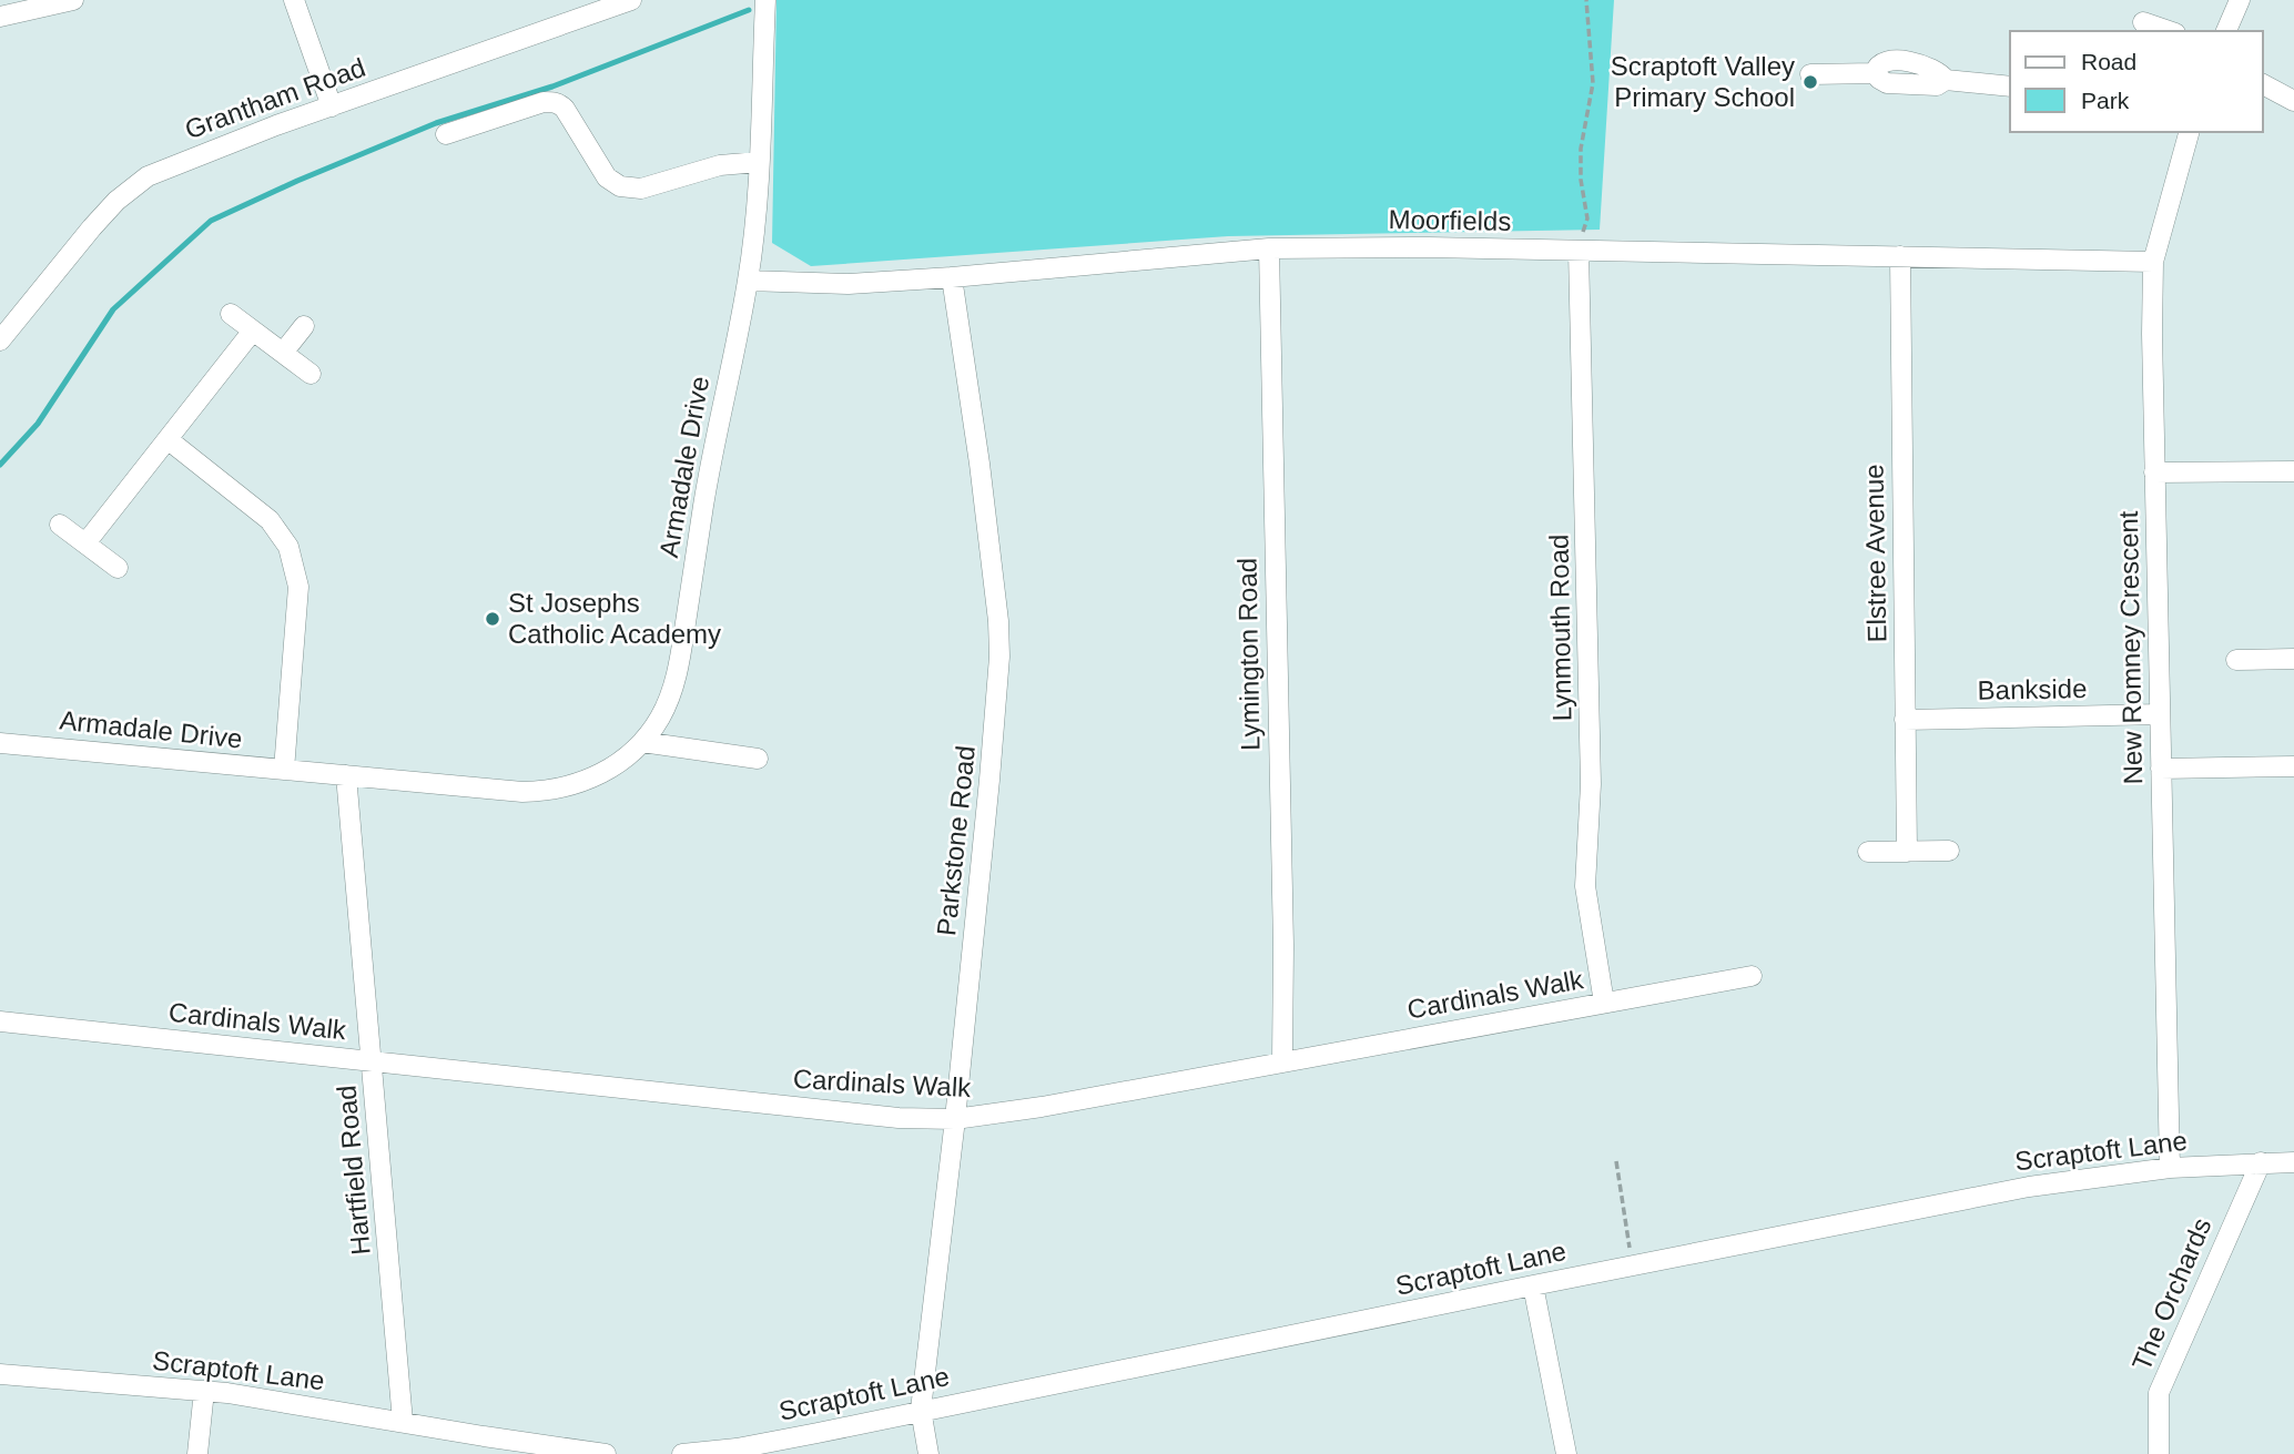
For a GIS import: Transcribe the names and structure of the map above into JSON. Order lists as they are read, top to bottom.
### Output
{
  "streets": {
    "street": [
      "Grantham Road",
      "Moorfields",
      "Armadale Drive",
      "Elstree Avenue",
      "Lynmouth Road",
      "New Romney Crescent",
      "Lymington Road",
      "Bankside",
      "Parkstone Road",
      "Cardinals Walk",
      "Scraptoft Lane",
      "Hartfield Road",
      "The Orchards"
    ]
  },
  "crossings": [
    ["Moorfields", "Armadale Drive"],
    ["Moorfields", "Elstree Avenue"],
    ["Moorfields", "Lynmouth Road"],
    ["Moorfields", "New Romney Crescent"],
    ["Moorfields", "Lymington Road"],
    ["Moorfields", "Parkstone Road"],
    ["Armadale Drive", "Hartfield Road"],
    ["Elstree Avenue", "Bankside"],
    ["Lynmouth Road", "Cardinals Walk"],
    ["New Romney Crescent", "Bankside"],
    ["New Romney Crescent", "Scraptoft Lane"],
    ["Lymington Road", "Cardinals Walk"],
    ["Parkstone Road", "Cardinals Walk"],
    ["Parkstone Road", "Scraptoft Lane"],
    ["Cardinals Walk", "Hartfield Road"],
    ["Scraptoft Lane", "Hartfield Road"],
    ["Scraptoft Lane", "The Orchards"]
  ],
  "places": ["Scraptoft Valley Primary School", "St Josephs Catholic Academy"],
  "legend": ["Road", "Park"]
}
